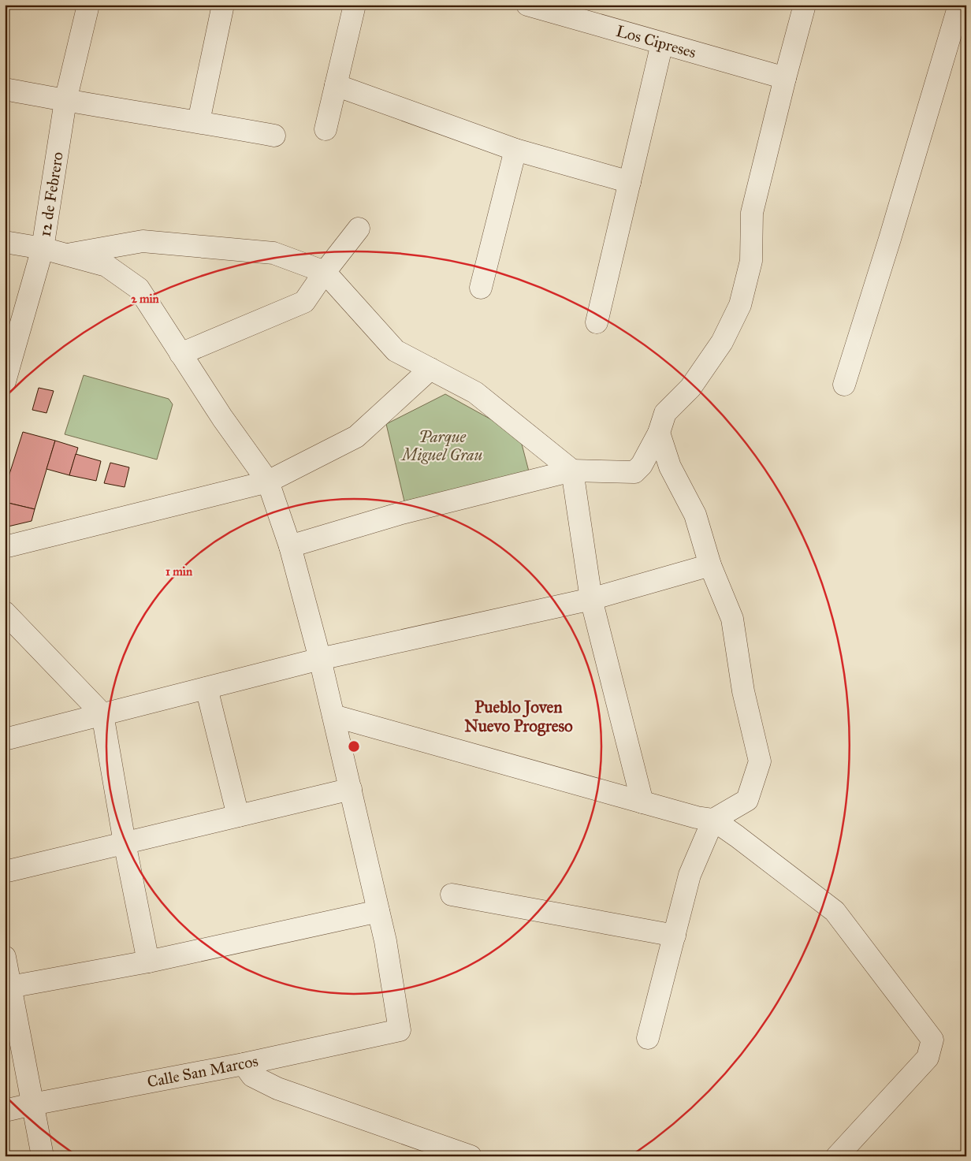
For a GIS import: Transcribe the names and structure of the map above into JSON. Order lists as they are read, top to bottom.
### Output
{
  "streets": {
    "street": ["Los Cipreses", "12 de Febrero", "Calle San Marcos"]
  },
  "districts": ["Pueblo Joven Nuevo Progreso"],
  "parks": ["Parque Miguel Grau"],
  "rings": ["2 min", "1 min"]
}
